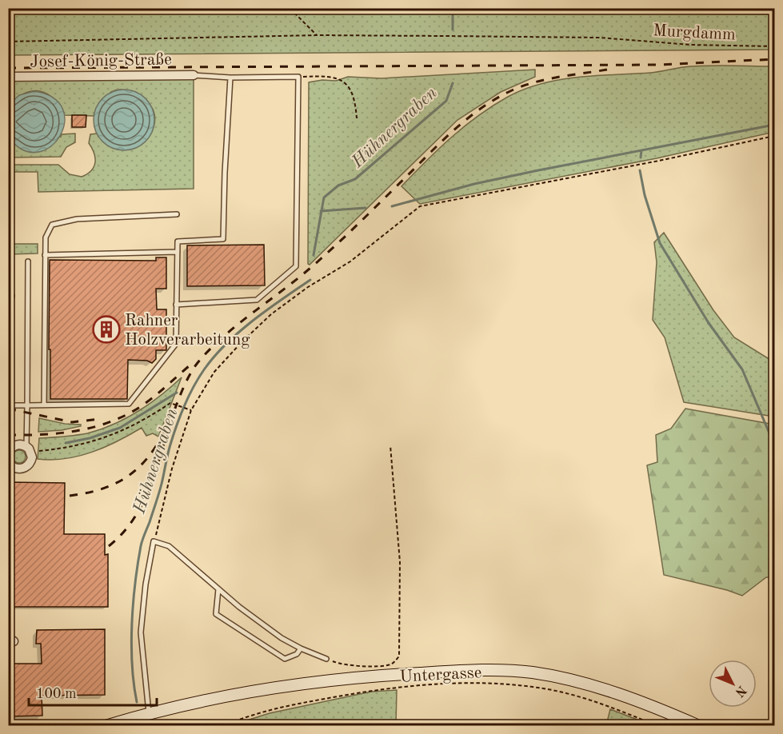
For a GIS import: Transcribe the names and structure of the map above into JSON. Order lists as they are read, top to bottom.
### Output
{
  "streets": {
    "street": ["Josef-König-Straße"],
    "path": ["Murgdamm", "Untergasse"]
  },
  "water": ["Hühnergraben"],
  "places": {
    "building": ["Rahner Holzverarbeitung"]
  },
  "scale_bar": "100 m",
  "north": "bottom right"
}
